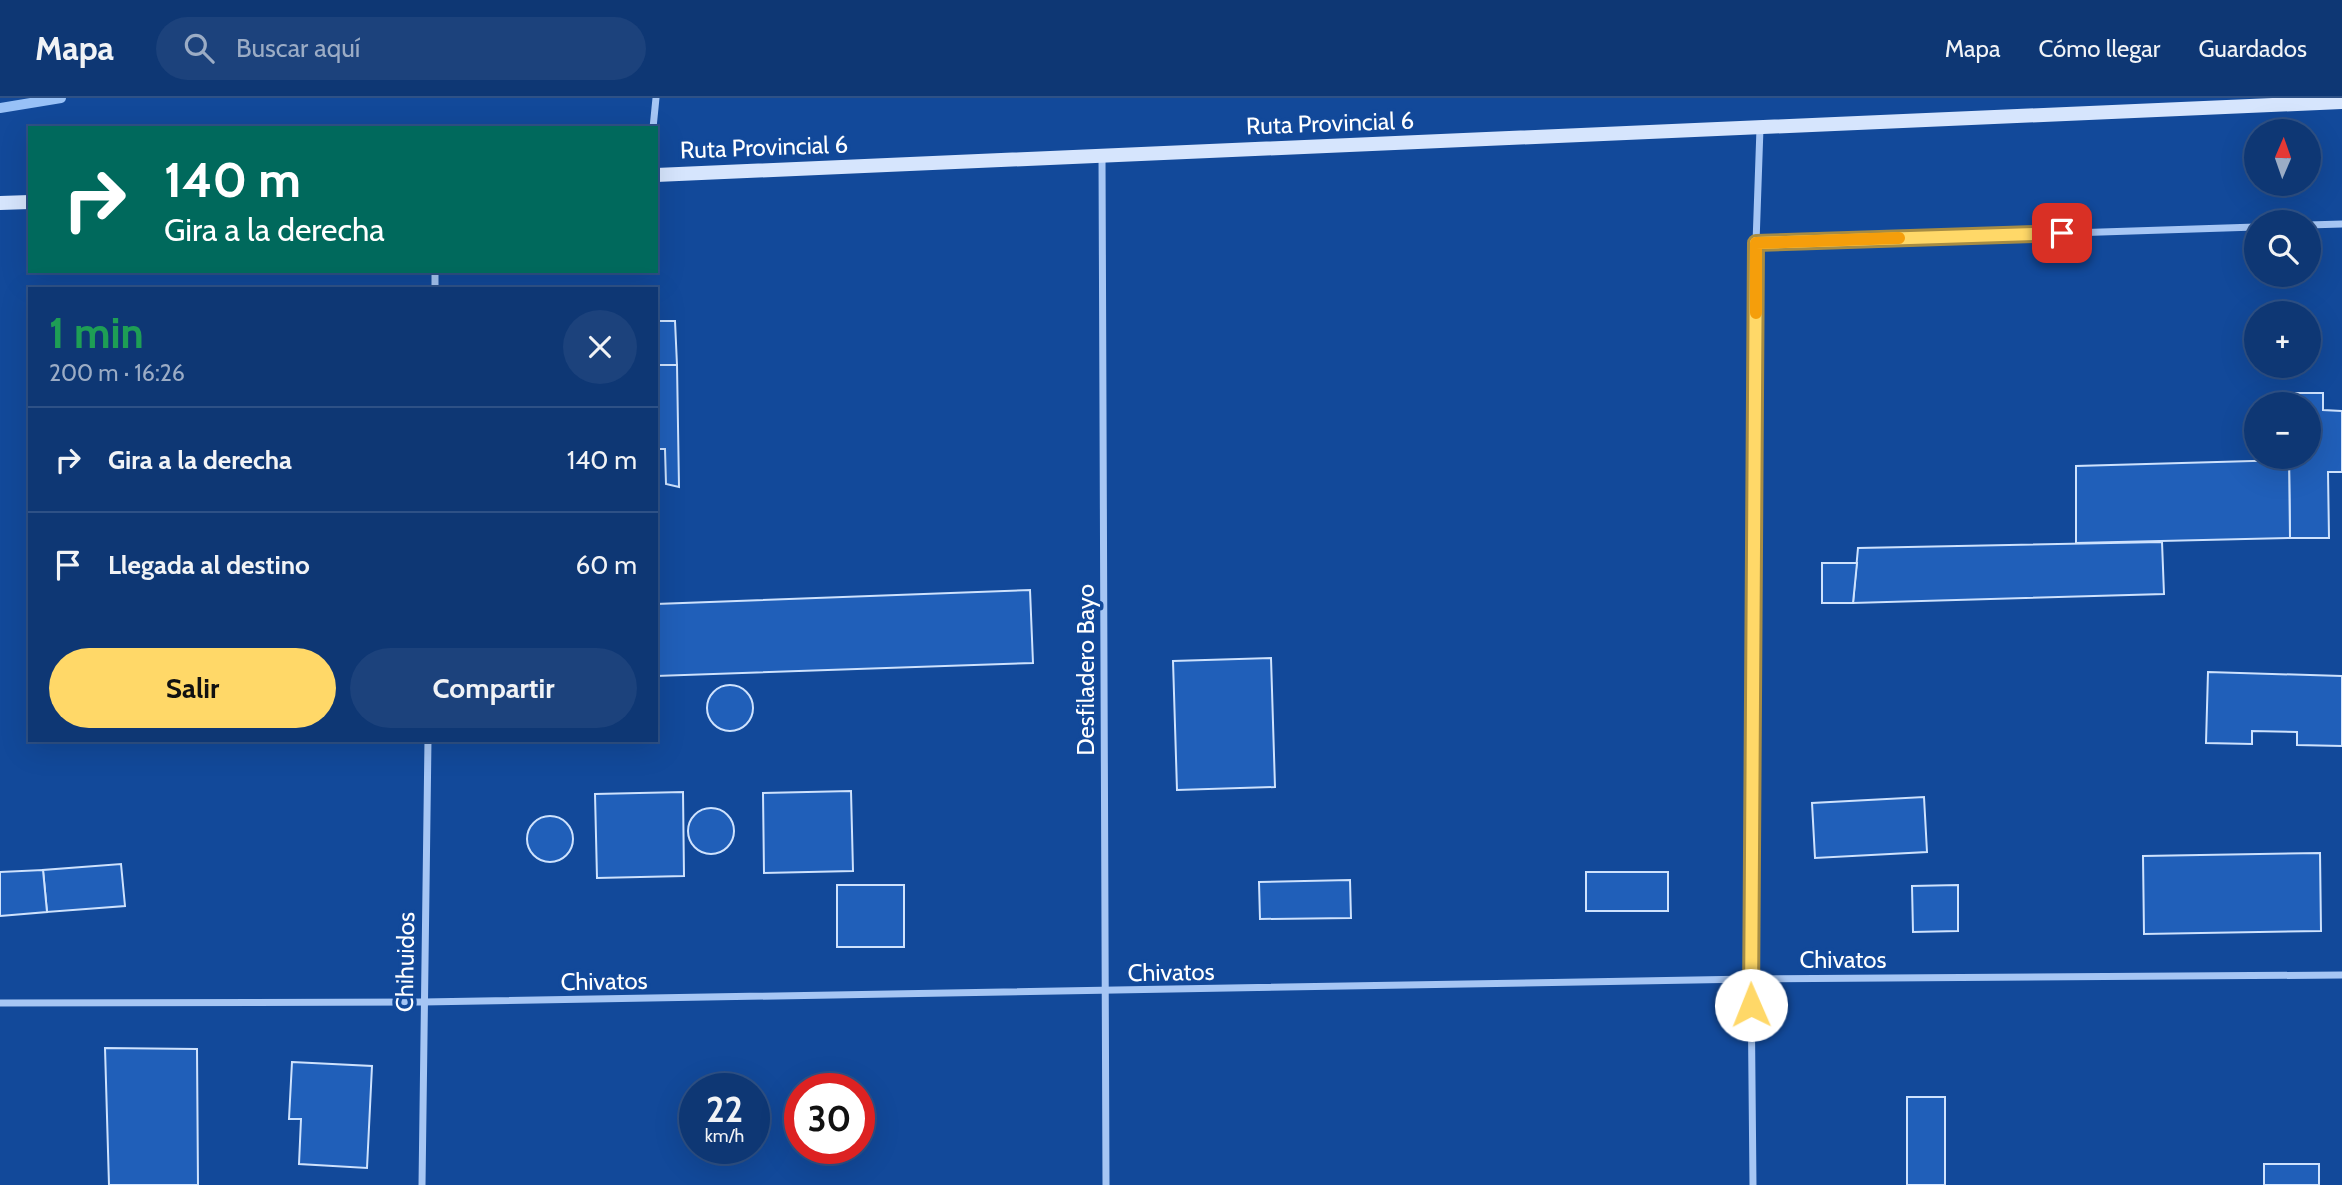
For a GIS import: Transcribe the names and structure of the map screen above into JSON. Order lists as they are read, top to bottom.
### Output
{
  "streets": {
    "main road": ["Ruta Provincial 6"],
    "street": ["Desfiladero Bayo", "Chivatos", "Chihuidos"]
  },
  "crossings": [
    ["Ruta Provincial 6", "Desfiladero Bayo"],
    ["Desfiladero Bayo", "Chivatos"],
    ["Chivatos", "Chihuidos"]
  ],
  "north": "top",
  "page": {
    "header": "Mapa",
    "search": "Buscar aquí",
    "nav": ["Mapa", "Cómo llegar", "Guardados"],
    "map_buttons": ["+", "−"],
    "turn": ["140 m", "Gira a la derecha"],
    "heading": ["1 min", "200 m · 16:26"],
    "list": [
      {
        "name": "Gira a la derecha",
        "value": "140 m"
      },
      {
        "name": "Llegada al destino",
        "value": "60 m"
      }
    ],
    "buttons": ["Salir", "Compartir"],
    "speed": "22 km/h",
    "limit": "30"
  }
}
